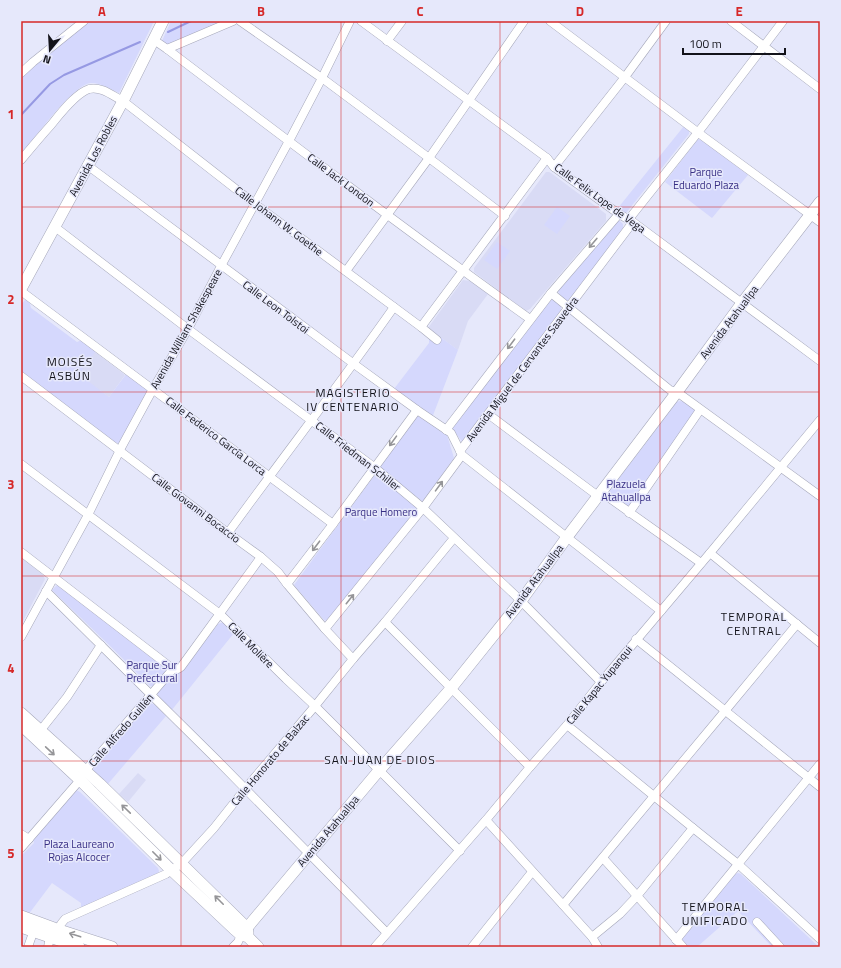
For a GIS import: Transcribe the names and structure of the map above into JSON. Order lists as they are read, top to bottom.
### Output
{
  "streets": {
    "main road": ["Avenida Los Robles", "Avenida Atahuallpa"],
    "street": [
      "Calle Jack London",
      "Calle Felix Lope de Vega",
      "Calle Johann W. Goethe",
      "Calle Leon Tolstoi",
      "Avenida William Shakespeare",
      "Avenida Miguel de Cervantes Saavedra",
      "Calle Federico García Lorca",
      "Calle Friedman Schiller",
      "Calle Giovanni Bocaccio",
      "Calle Molière",
      "Calle Kapac Yupanqui",
      "Calle Alfredo Guillén",
      "Calle Honorato de Balzac"
    ]
  },
  "crossings": [
    ["Avenida Los Robles", "Calle Jack London"],
    ["Avenida Los Robles", "Calle Johann W. Goethe"],
    ["Avenida Los Robles", "Calle Leon Tolstoi"],
    ["Avenida Los Robles", "Calle Federico García Lorca"],
    ["Avenida Los Robles", "Calle Friedman Schiller"],
    ["Calle Jack London", "Avenida William Shakespeare"],
    ["Calle Jack London", "Avenida Miguel de Cervantes Saavedra"],
    ["Calle Felix Lope de Vega", "Avenida Atahuallpa"],
    ["Calle Felix Lope de Vega", "Avenida Miguel de Cervantes Saavedra"],
    ["Calle Johann W. Goethe", "Avenida William Shakespeare"],
    ["Calle Leon Tolstoi", "Avenida Atahuallpa"],
    ["Calle Leon Tolstoi", "Avenida William Shakespeare"],
    ["Calle Leon Tolstoi", "Avenida Miguel de Cervantes Saavedra"],
    ["Calle Leon Tolstoi", "Calle Kapac Yupanqui"],
    ["Avenida Atahuallpa", "Calle Friedman Schiller"],
    ["Avenida Atahuallpa", "Calle Molière"],
    ["Avenida William Shakespeare", "Calle Federico García Lorca"],
    ["Avenida William Shakespeare", "Calle Friedman Schiller"],
    ["Avenida William Shakespeare", "Calle Giovanni Bocaccio"],
    ["Avenida William Shakespeare", "Calle Molière"],
    ["Avenida Miguel de Cervantes Saavedra", "Calle Friedman Schiller"],
    ["Avenida Miguel de Cervantes Saavedra", "Calle Giovanni Bocaccio"],
    ["Calle Friedman Schiller", "Calle Kapac Yupanqui"],
    ["Calle Friedman Schiller", "Calle Honorato de Balzac"],
    ["Calle Giovanni Bocaccio", "Calle Alfredo Guillén"],
    ["Calle Giovanni Bocaccio", "Calle Honorato de Balzac"],
    ["Calle Molière", "Calle Kapac Yupanqui"],
    ["Calle Molière", "Calle Alfredo Guillén"],
    ["Calle Molière", "Calle Honorato de Balzac"]
  ],
  "districts": [
    "MOISÉS ASBÚN",
    "MAGISTERIO IV CENTENARIO",
    "TEMPORAL CENTRAL",
    "SAN JUAN DE DIOS",
    "TEMPORAL UNIFICADO"
  ],
  "parks": [
    "Parque Eduardo Plaza",
    "Plazuela Atahuallpa",
    "Parque Homero",
    "Parque Sur Prefectural",
    "Plaza Laureano Rojas Alcocer"
  ],
  "scale_bar": "100 m",
  "north": "bottom",
  "grid": {
    "columns": [
      "A",
      "B",
      "C",
      "D",
      "E"
    ],
    "rows": [
      "1",
      "2",
      "3",
      "4",
      "5"
    ]
  }
}
